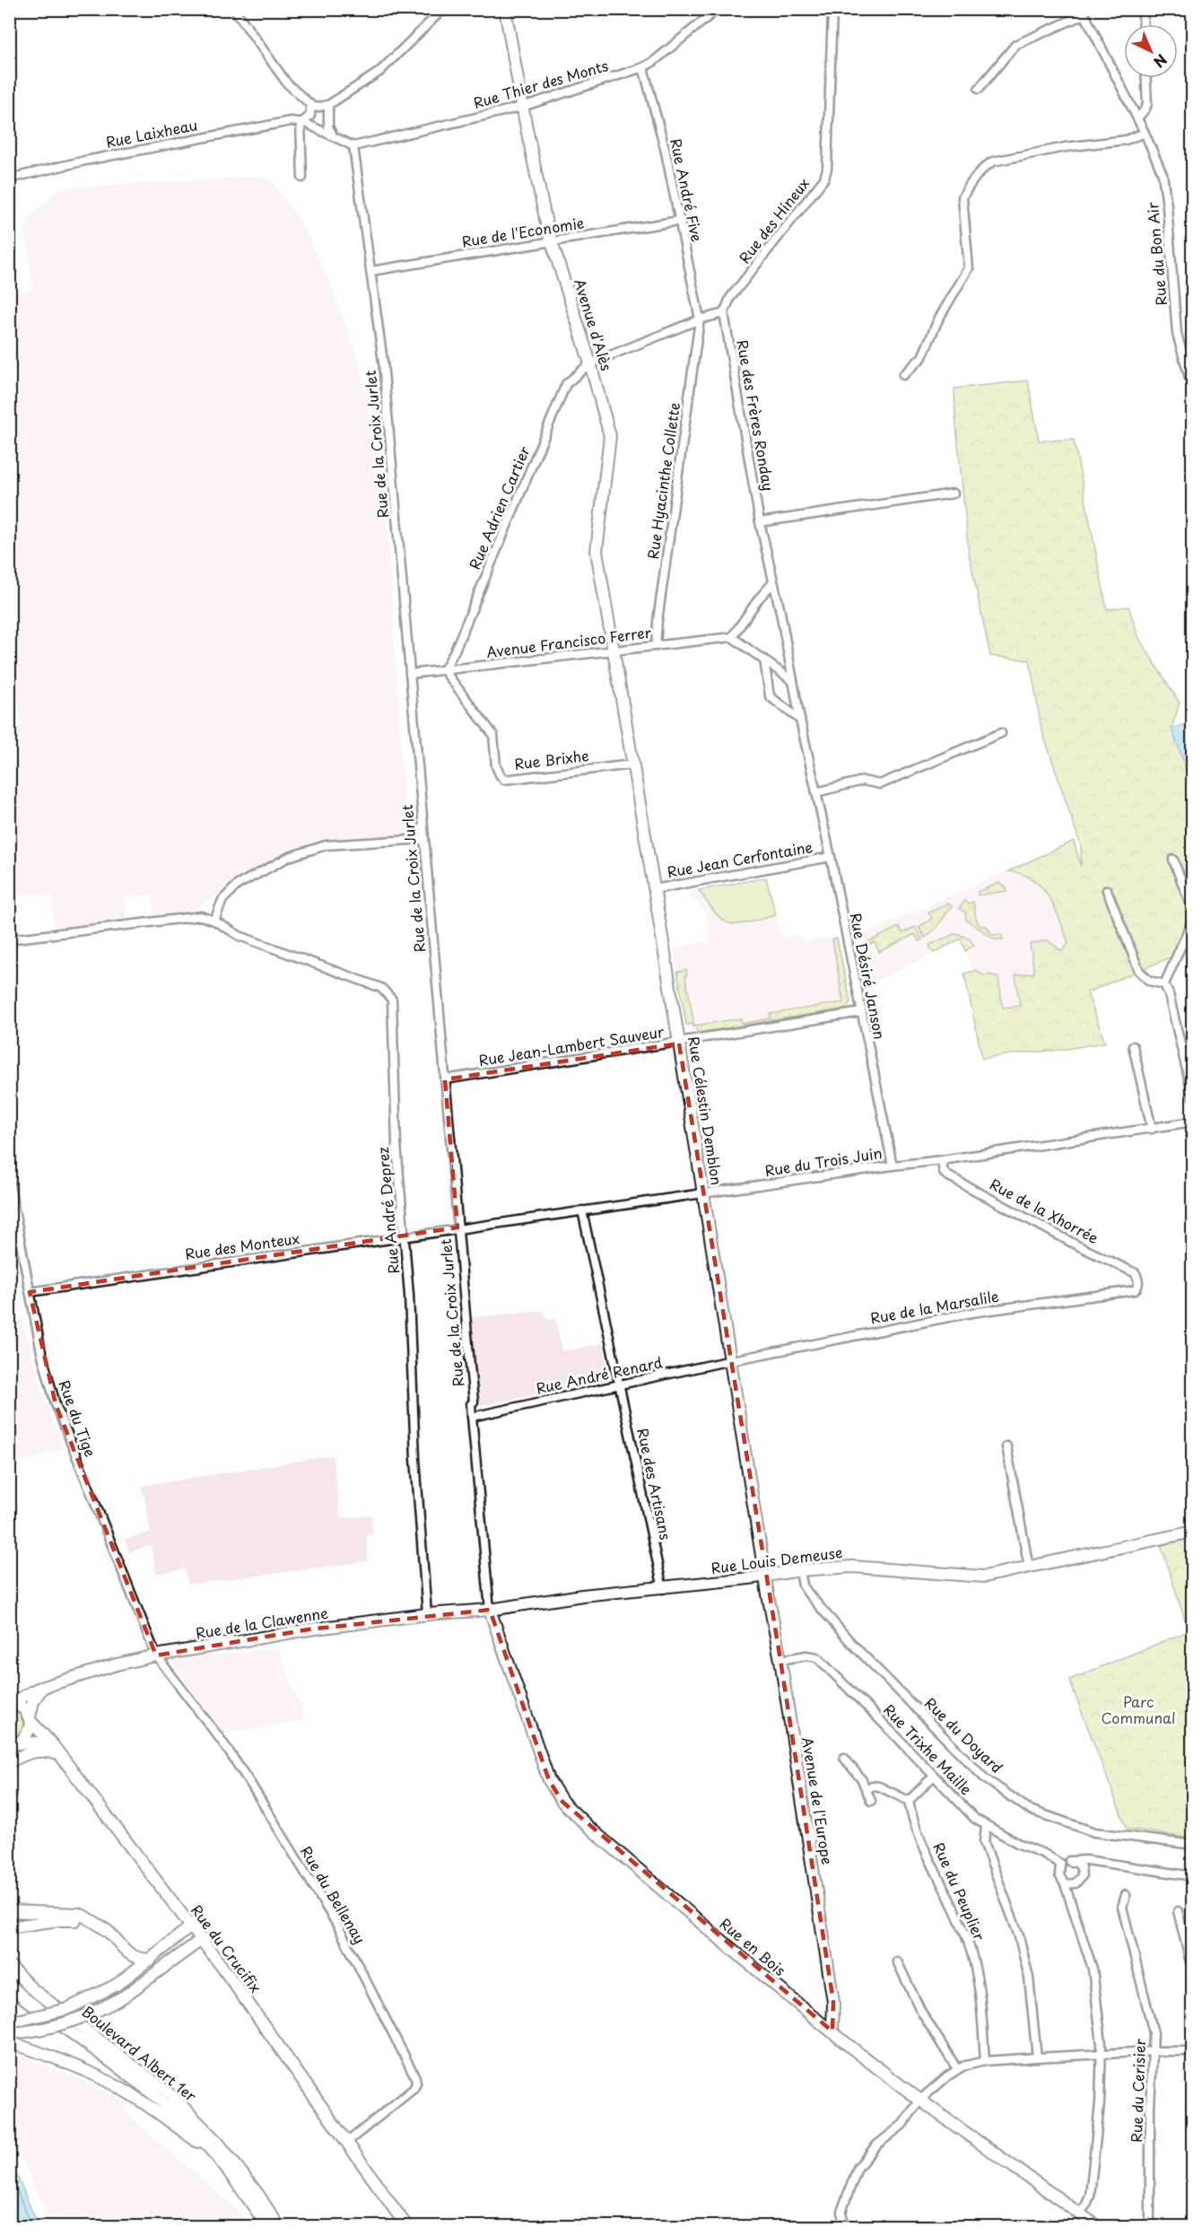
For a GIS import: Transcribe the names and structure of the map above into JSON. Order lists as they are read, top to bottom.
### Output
{
  "streets": {
    "street": [
      "Rue Thier des Monts",
      "Rue Laixheau",
      "Rue André Five",
      "Rue des Hineux",
      "Rue de l'Economie",
      "Rue du Bon Air",
      "Avenue d'Alès",
      "Rue des Frères Ronday",
      "Rue de la Croix Jurlet",
      "Rue Hyacinthe Collette",
      "Rue Adrien Cartier",
      "Avenue Francisco Ferrer",
      "Rue Brixhe",
      "Rue Jean Cerfontaine",
      "Rue Désiré Janson",
      "Rue Jean-Lambert Sauveur",
      "Rue Célestin Demblon",
      "Rue du Trois Juin",
      "Rue André Deprez",
      "Rue de la Xhorrée",
      "Rue des Monteux",
      "Rue de la Marsalile",
      "Rue André Renard",
      "Rue du Tige",
      "Rue des Artisans",
      "Rue Louis Demeuse",
      "Rue de la Clawenne",
      "Rue du Doyard",
      "Rue Trixhe Maille",
      "Avenue de l'Europe",
      "Rue du Peuplier",
      "Rue du Bellenay",
      "Rue en Bois",
      "Rue du Crucifix",
      "Boulevard Albert 1er",
      "Rue du Cerisier"
    ]
  },
  "crossings": [
    ["Rue Thier des Monts", "Rue André Five"],
    ["Rue Thier des Monts", "Avenue d'Alès"],
    ["Rue Thier des Monts", "Rue de la Croix Jurlet"],
    ["Rue André Five", "Rue de l'Economie"],
    ["Rue André Five", "Rue Hyacinthe Collette"],
    ["Rue André Five", "Rue Adrien Cartier"],
    ["Rue des Hineux", "Rue des Frères Ronday"],
    ["Rue des Hineux", "Rue Adrien Cartier"],
    ["Rue de l'Economie", "Avenue d'Alès"],
    ["Rue de l'Economie", "Rue de la Croix Jurlet"],
    ["Avenue d'Alès", "Rue Adrien Cartier"],
    ["Avenue d'Alès", "Avenue Francisco Ferrer"],
    ["Avenue d'Alès", "Rue Célestin Demblon"],
    ["Rue des Frères Ronday", "Rue Adrien Cartier"],
    ["Rue des Frères Ronday", "Rue Désiré Janson"],
    ["Rue de la Croix Jurlet", "Avenue Francisco Ferrer"],
    ["Rue de la Croix Jurlet", "Rue Jean-Lambert Sauveur"],
    ["Rue de la Croix Jurlet", "Rue du Trois Juin"],
    ["Rue de la Croix Jurlet", "Rue des Monteux"],
    ["Rue de la Croix Jurlet", "Rue André Renard"],
    ["Rue de la Croix Jurlet", "Rue Louis Demeuse"],
    ["Rue de la Croix Jurlet", "Rue de la Clawenne"],
    ["Rue de la Croix Jurlet", "Rue en Bois"],
    ["Rue Hyacinthe Collette", "Rue Adrien Cartier"],
    ["Rue Hyacinthe Collette", "Avenue Francisco Ferrer"],
    ["Rue Adrien Cartier", "Avenue Francisco Ferrer"],
    ["Rue Adrien Cartier", "Rue Brixhe"],
    ["Avenue Francisco Ferrer", "Rue Brixhe"],
    ["Avenue Francisco Ferrer", "Rue Célestin Demblon"],
    ["Rue Brixhe", "Rue Célestin Demblon"],
    ["Rue Jean Cerfontaine", "Rue Désiré Janson"],
    ["Rue Jean Cerfontaine", "Rue Célestin Demblon"],
    ["Rue Désiré Janson", "Rue Jean-Lambert Sauveur"],
    ["Rue Désiré Janson", "Rue du Trois Juin"],
    ["Rue Jean-Lambert Sauveur", "Rue Célestin Demblon"],
    ["Rue Célestin Demblon", "Rue du Trois Juin"],
    ["Rue Célestin Demblon", "Rue de la Marsalile"],
    ["Rue Célestin Demblon", "Rue André Renard"],
    ["Rue Célestin Demblon", "Rue Louis Demeuse"],
    ["Rue Célestin Demblon", "Avenue de l'Europe"],
    ["Rue du Trois Juin", "Rue de la Xhorrée"],
    ["Rue du Trois Juin", "Rue des Monteux"],
    ["Rue du Trois Juin", "Rue des Artisans"],
    ["Rue André Deprez", "Rue des Monteux"],
    ["Rue André Deprez", "Rue de la Clawenne"],
    ["Rue de la Xhorrée", "Rue de la Marsalile"],
    ["Rue des Monteux", "Rue du Tige"],
    ["Rue de la Marsalile", "Rue André Renard"],
    ["Rue André Renard", "Rue des Artisans"],
    ["Rue du Tige", "Rue de la Clawenne"],
    ["Rue du Tige", "Rue du Bellenay"],
    ["Rue des Artisans", "Rue Louis Demeuse"],
    ["Rue Louis Demeuse", "Rue de la Clawenne"],
    ["Rue Louis Demeuse", "Rue du Doyard"],
    ["Rue Louis Demeuse", "Avenue de l'Europe"],
    ["Rue Louis Demeuse", "Rue en Bois"],
    ["Rue de la Clawenne", "Rue du Bellenay"],
    ["Rue de la Clawenne", "Rue en Bois"],
    ["Rue de la Clawenne", "Rue du Crucifix"],
    ["Rue Trixhe Maille", "Avenue de l'Europe"],
    ["Avenue de l'Europe", "Rue en Bois"],
    ["Rue du Bellenay", "Rue du Crucifix"]
  ],
  "parks": ["Parc Communal"],
  "north": "bottom right"
}
